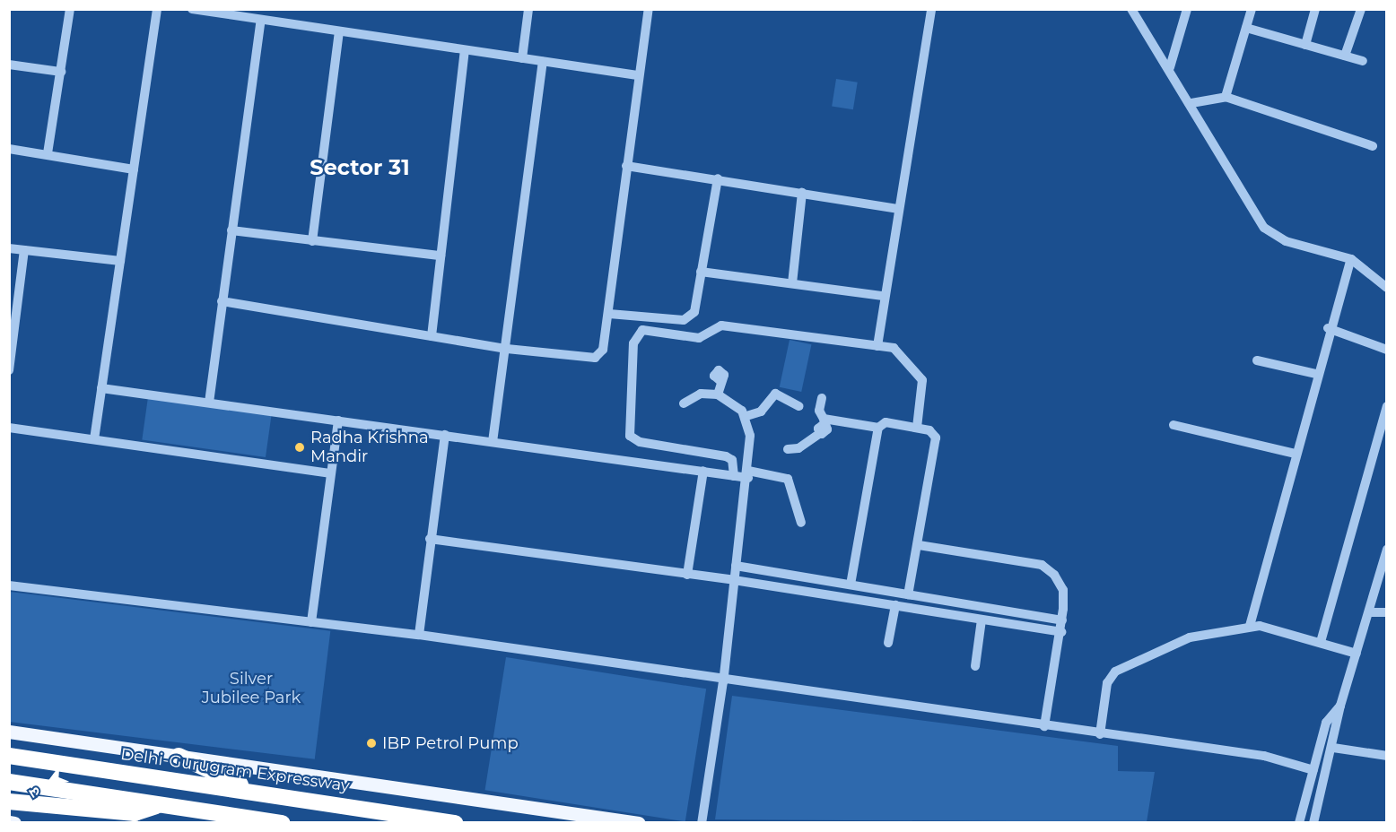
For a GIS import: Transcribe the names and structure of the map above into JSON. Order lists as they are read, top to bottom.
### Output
{
  "streets": {
    "highway": ["Delhi-Gurugram Expressway"]
  },
  "districts": ["Sector 31"],
  "parks": ["Silver Jubilee Park"],
  "places": ["Radha Krishna Mandir", "IBP Petrol Pump"],
  "north": "bottom left"
}
